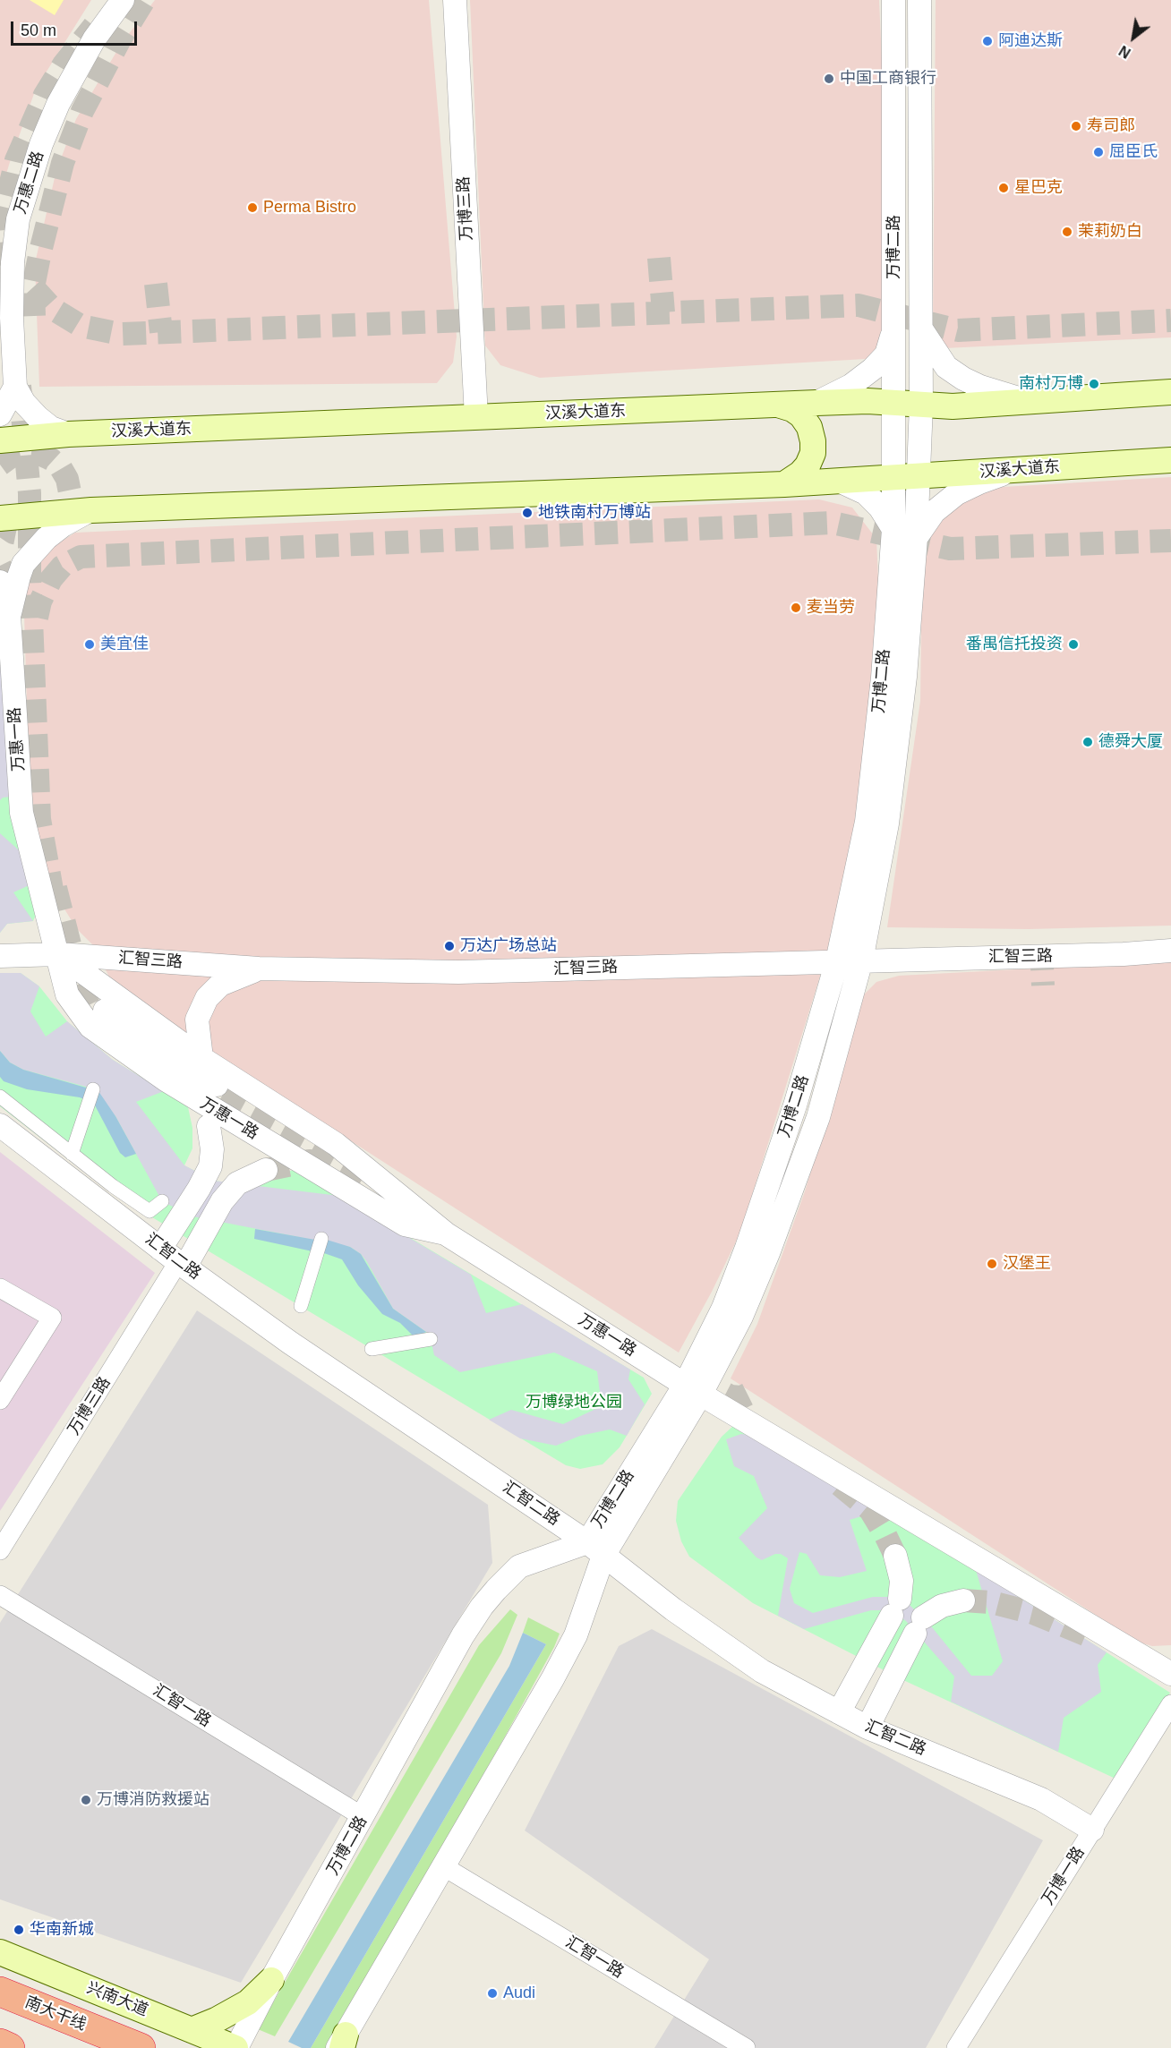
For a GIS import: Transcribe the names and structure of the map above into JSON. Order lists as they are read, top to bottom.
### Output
{
  "streets": {
    "highway": ["南大干线"],
    "main road": ["汉溪大道东", "兴南大道"],
    "street": [
      "万惠二路",
      "万博三路",
      "万博二路",
      "万惠一路",
      "汇智三路",
      "汇智二路",
      "汇智一路",
      "万博一路"
    ]
  },
  "crossings": [
    ["万博三路", "汉溪大道东"],
    ["万博三路", "汇智二路"],
    ["万博二路", "汉溪大道东"],
    ["万博二路", "万惠一路"],
    ["万博二路", "汇智三路"],
    ["万博二路", "汇智二路"],
    ["万博二路", "汇智一路"],
    ["万博二路", "兴南大道"],
    ["万惠一路", "汇智三路"],
    ["汇智二路", "万博一路"]
  ],
  "parks": ["万博绿地公园"],
  "places": [
    "阿迪达斯",
    "中国工商银行",
    "寿司郎",
    "屈臣氏",
    "星巴克",
    "Perma Bistro",
    "茉莉奶白",
    "南村万博",
    "地铁南村万博站",
    "麦当劳",
    "美宜佳",
    "番禺信托投资",
    "德舜大厦",
    "万达广场总站",
    "汉堡王",
    "万博消防救援站",
    "华南新城",
    "Audi"
  ],
  "scale_bar": "50 m",
  "north": "bottom left"
}
